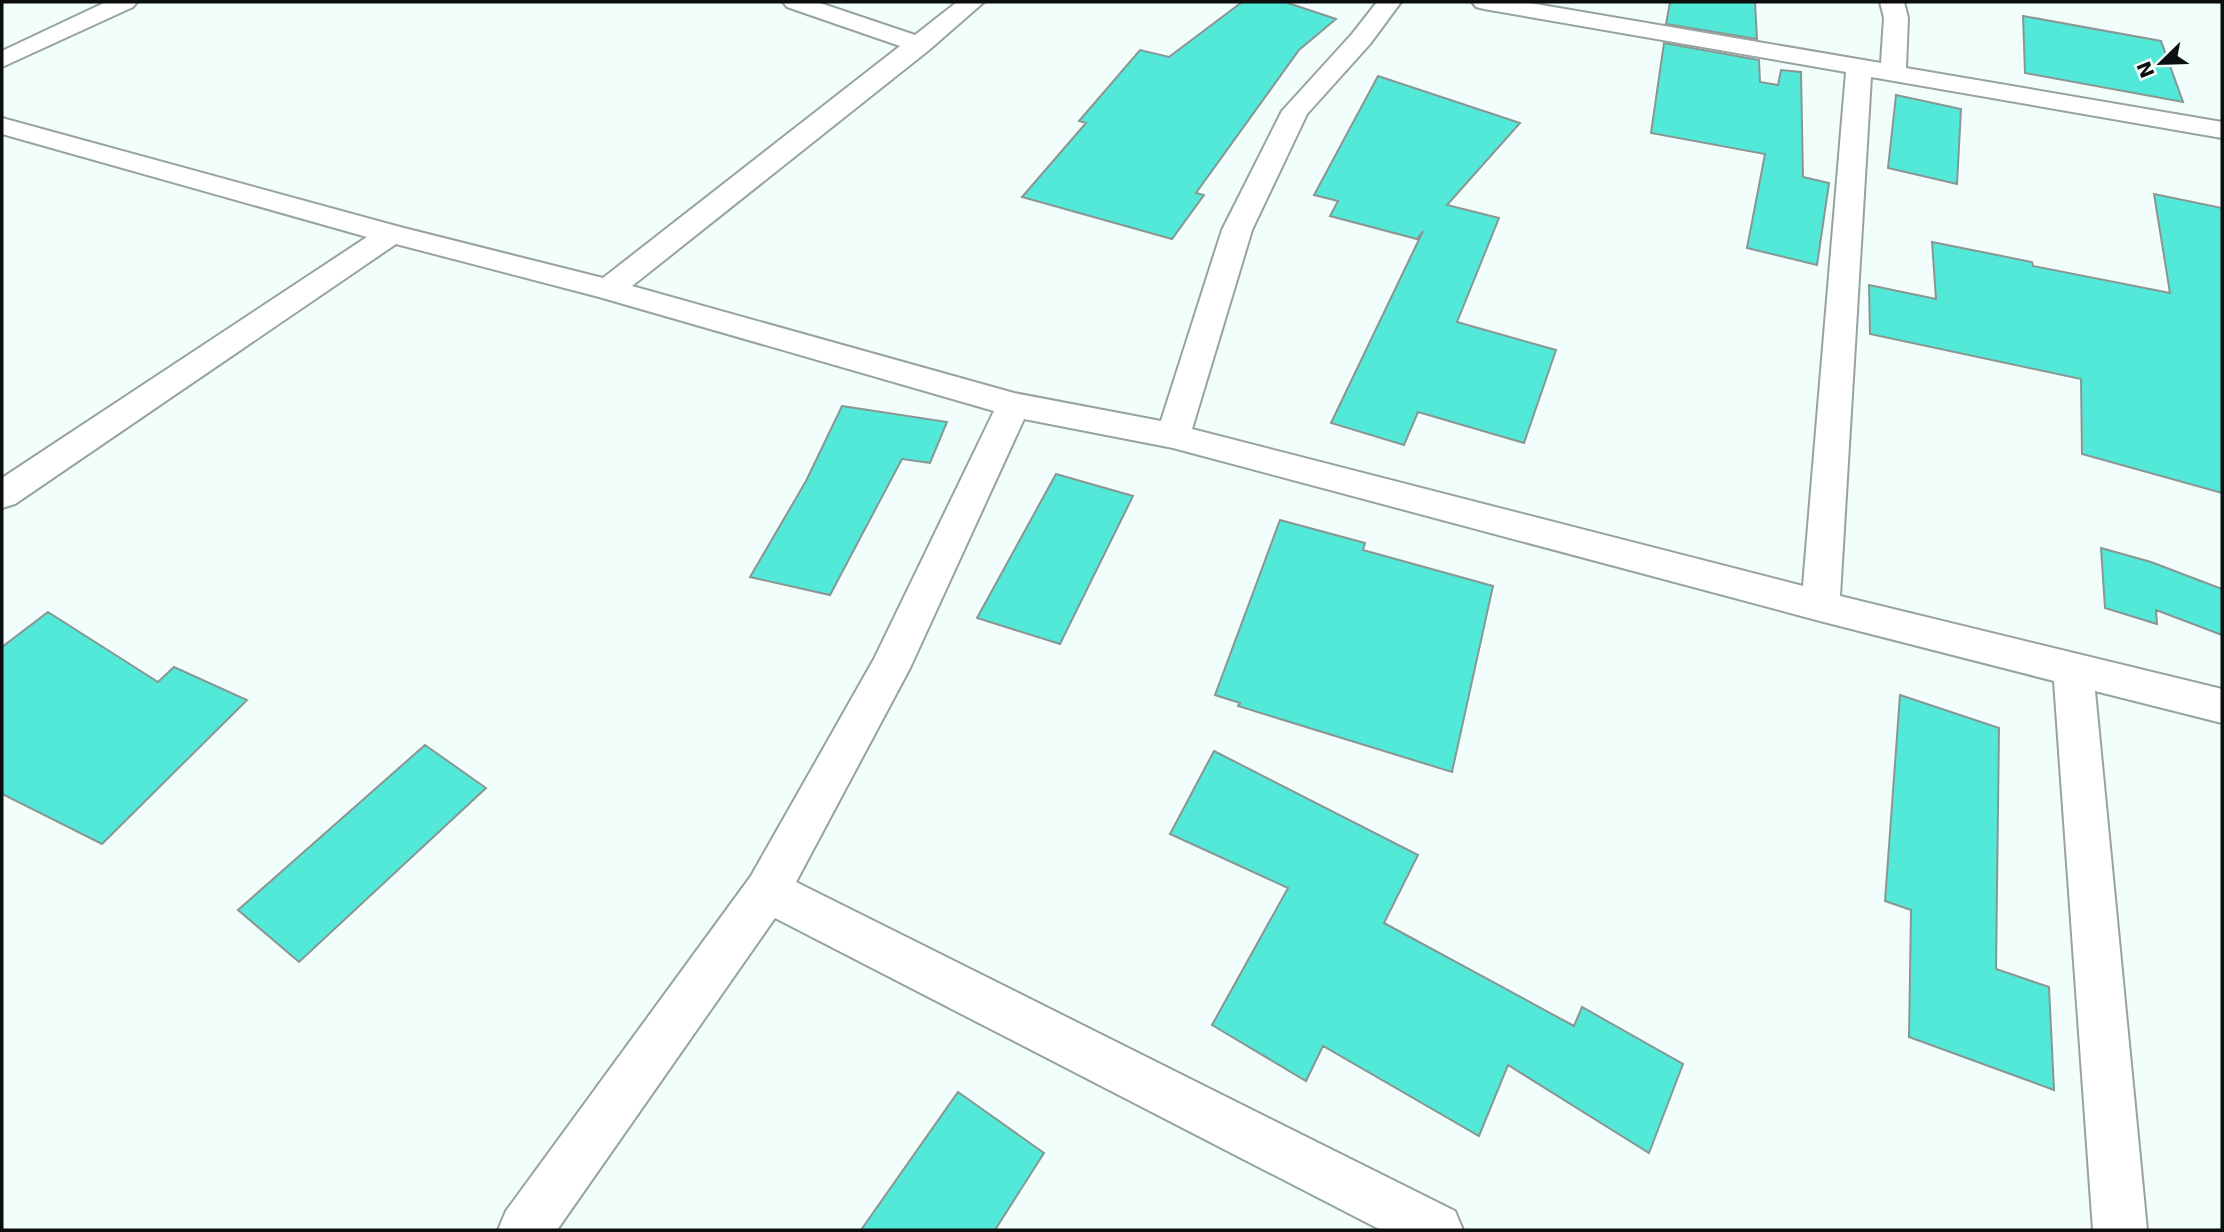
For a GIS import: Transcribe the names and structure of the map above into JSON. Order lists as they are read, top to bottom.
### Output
{
  "north": "bottom left"
}
